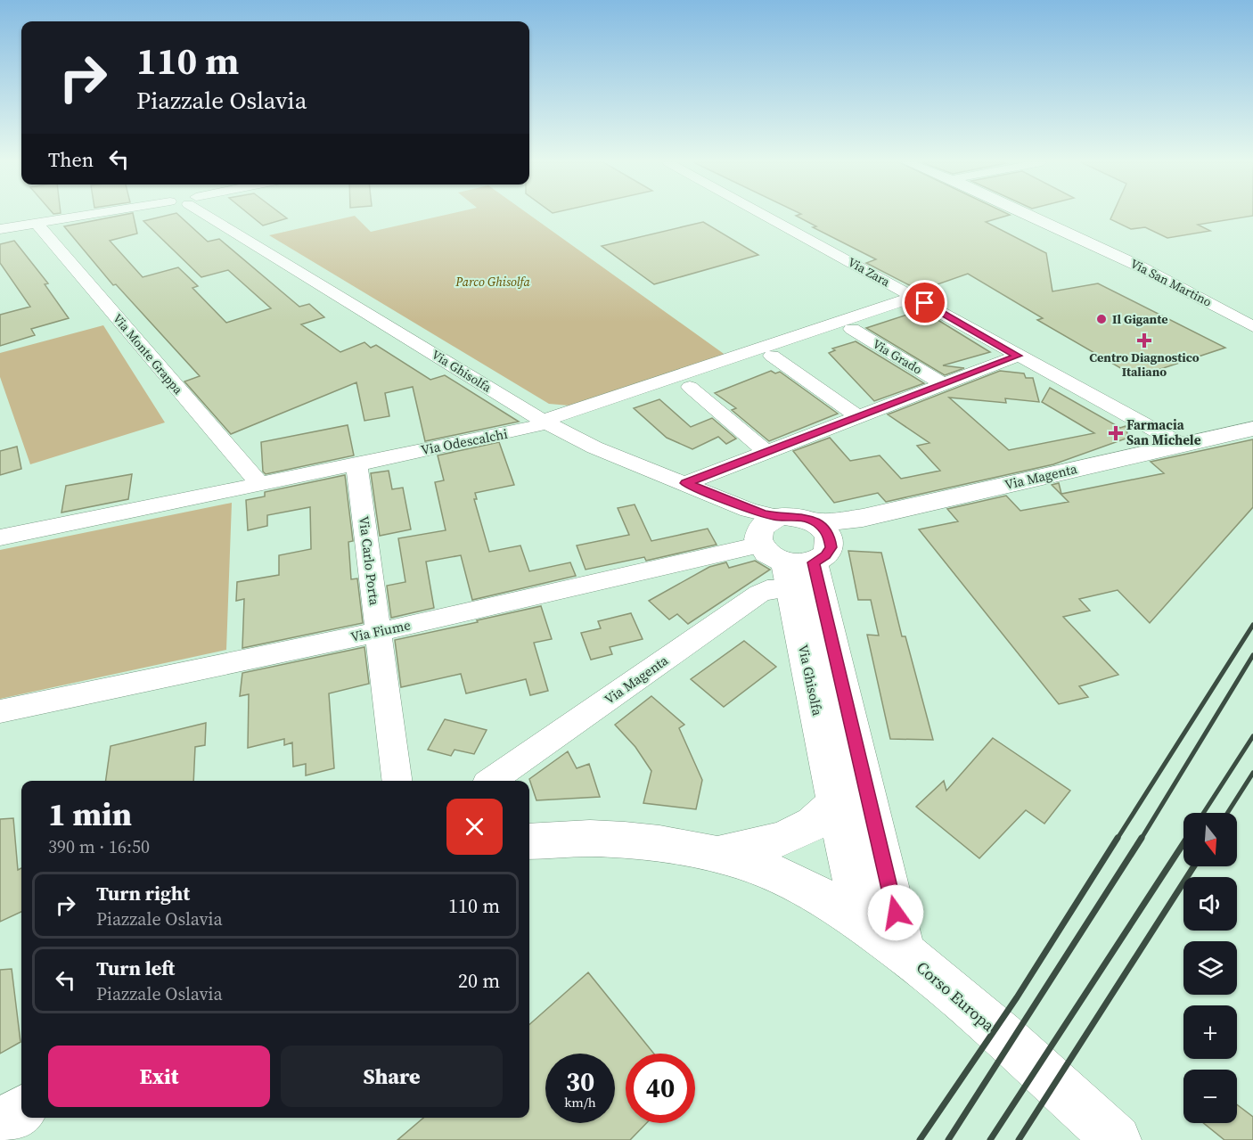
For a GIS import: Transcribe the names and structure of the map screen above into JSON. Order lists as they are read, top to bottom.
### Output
{
  "streets": {
    "street": [
      "Via Zara",
      "Via San Martino",
      "Via Monte Grappa",
      "Via Grado",
      "Via Ghisolfa",
      "Via Odescalchi",
      "Via Magenta",
      "Via Carlo Porta",
      "Via Fiume",
      "Corso Europa"
    ]
  },
  "crossings": [
    ["Via Zara", "Via Odescalchi"],
    ["Via Zara", "Via Magenta"],
    ["Via Monte Grappa", "Via Odescalchi"],
    ["Via Ghisolfa", "Via Odescalchi"],
    ["Via Ghisolfa", "Via Magenta"],
    ["Via Ghisolfa", "Via Fiume"],
    ["Via Ghisolfa", "Corso Europa"],
    ["Via Odescalchi", "Via Carlo Porta"],
    ["Via Magenta", "Via Fiume"],
    ["Via Carlo Porta", "Via Fiume"]
  ],
  "parks": ["Parco Ghisolfa"],
  "places": {
    "other": ["Il Gigante"],
    "health": ["Centro Diagnostico Italiano", "Farmacia San Michele"]
  },
  "north": "bottom",
  "page": {
    "turn": ["110 m", "Piazzale Oslavia"],
    "then": "Then",
    "heading": ["1 min", "390 m · 16:50"],
    "map_buttons": ["+", "−"],
    "list": [
      {
        "name": "Turn right",
        "note": "Piazzale Oslavia",
        "value": "110 m"
      },
      {
        "name": "Turn left",
        "note": "Piazzale Oslavia",
        "value": "20 m"
      }
    ],
    "buttons": ["Exit", "Share"],
    "speed": "30 km/h",
    "limit": "40"
  }
}
